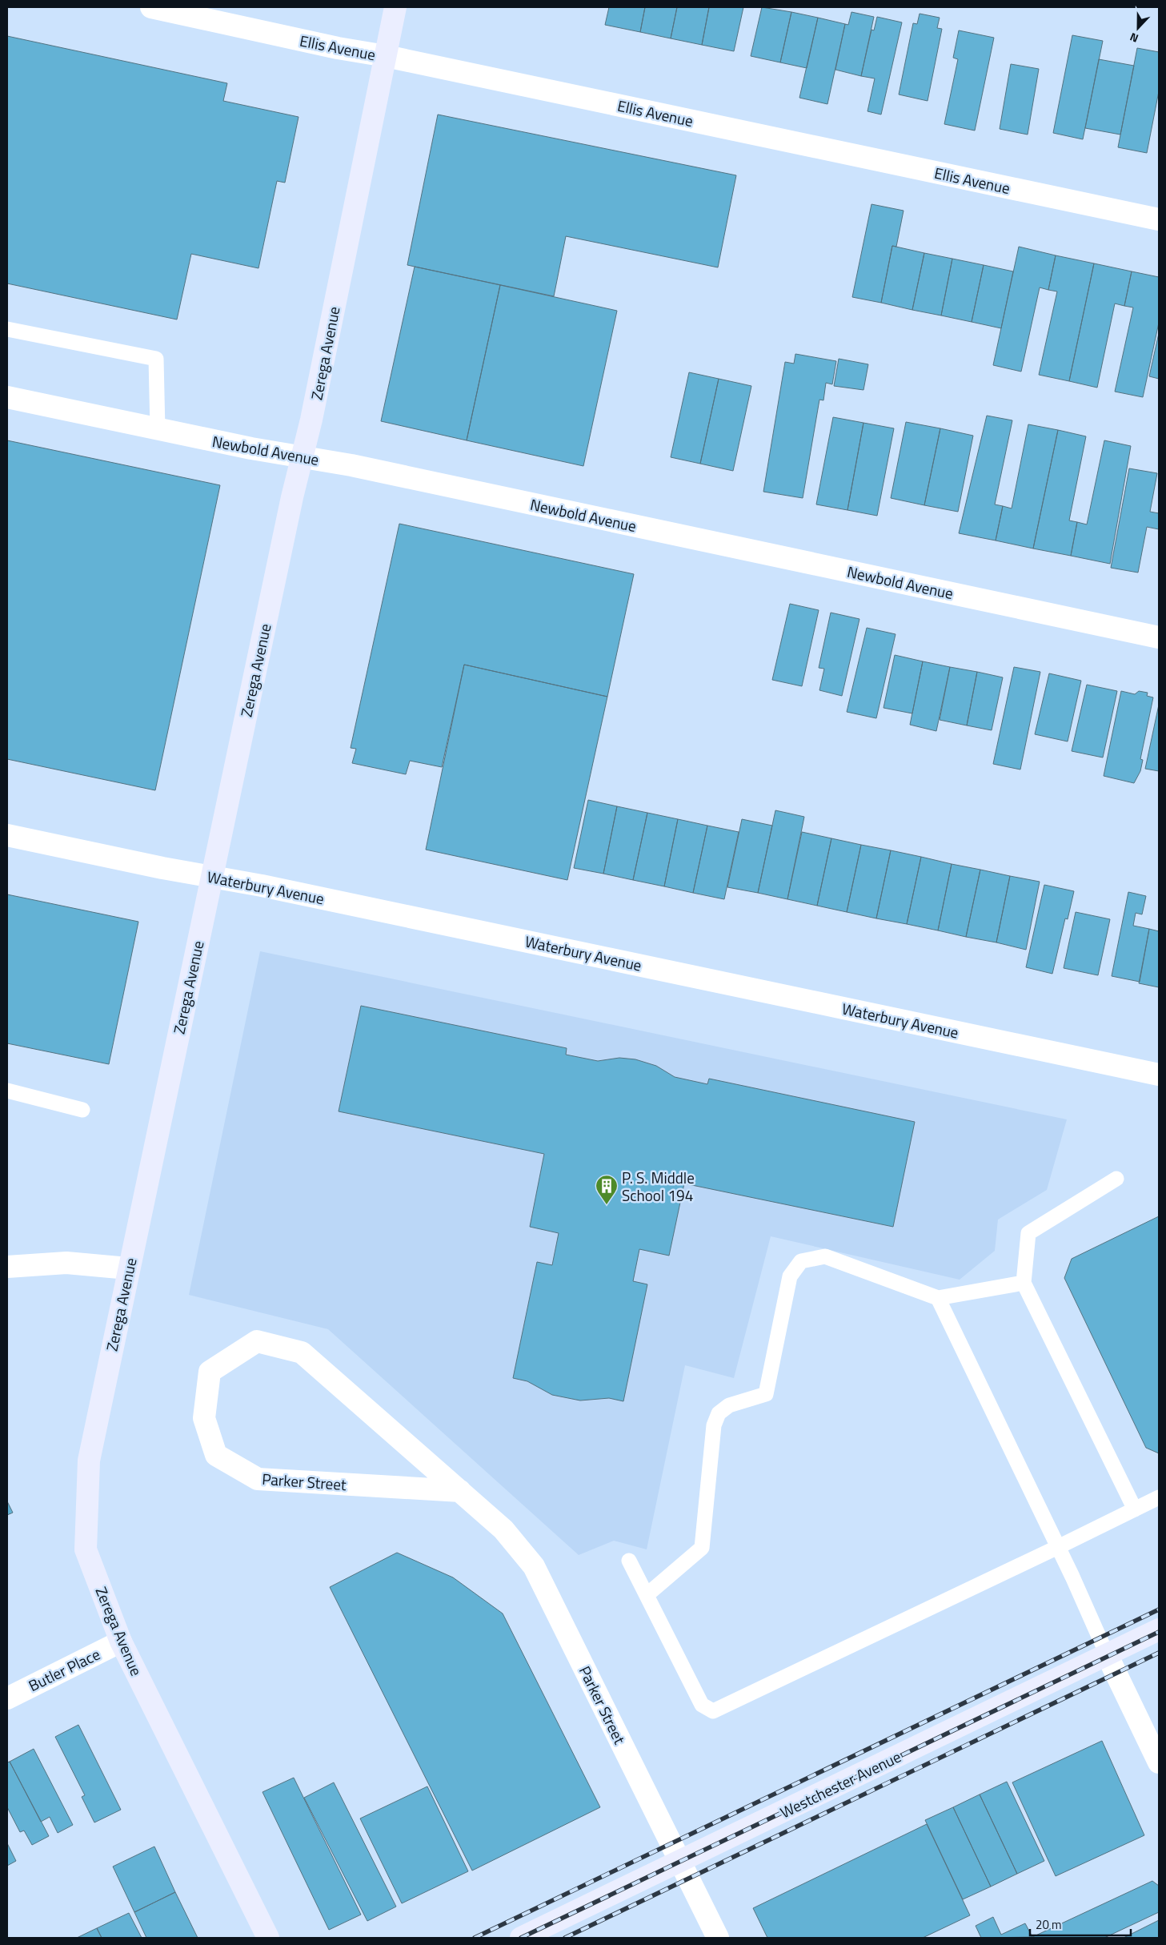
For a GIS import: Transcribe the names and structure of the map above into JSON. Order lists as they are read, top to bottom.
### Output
{
  "streets": {
    "main road": ["Zerega Avenue", "Westchester Avenue"],
    "street": [
      "Ellis Avenue",
      "Newbold Avenue",
      "Waterbury Avenue",
      "Parker Street",
      "Butler Place"
    ]
  },
  "crossings": [
    ["Ellis Avenue", "Zerega Avenue"],
    ["Zerega Avenue", "Newbold Avenue"],
    ["Zerega Avenue", "Waterbury Avenue"],
    ["Zerega Avenue", "Butler Place"],
    ["Parker Street", "Westchester Avenue"]
  ],
  "places": {
    "building": ["P. S. Middle School 194"]
  },
  "scale_bar": "20 m",
  "north": "bottom"
}
